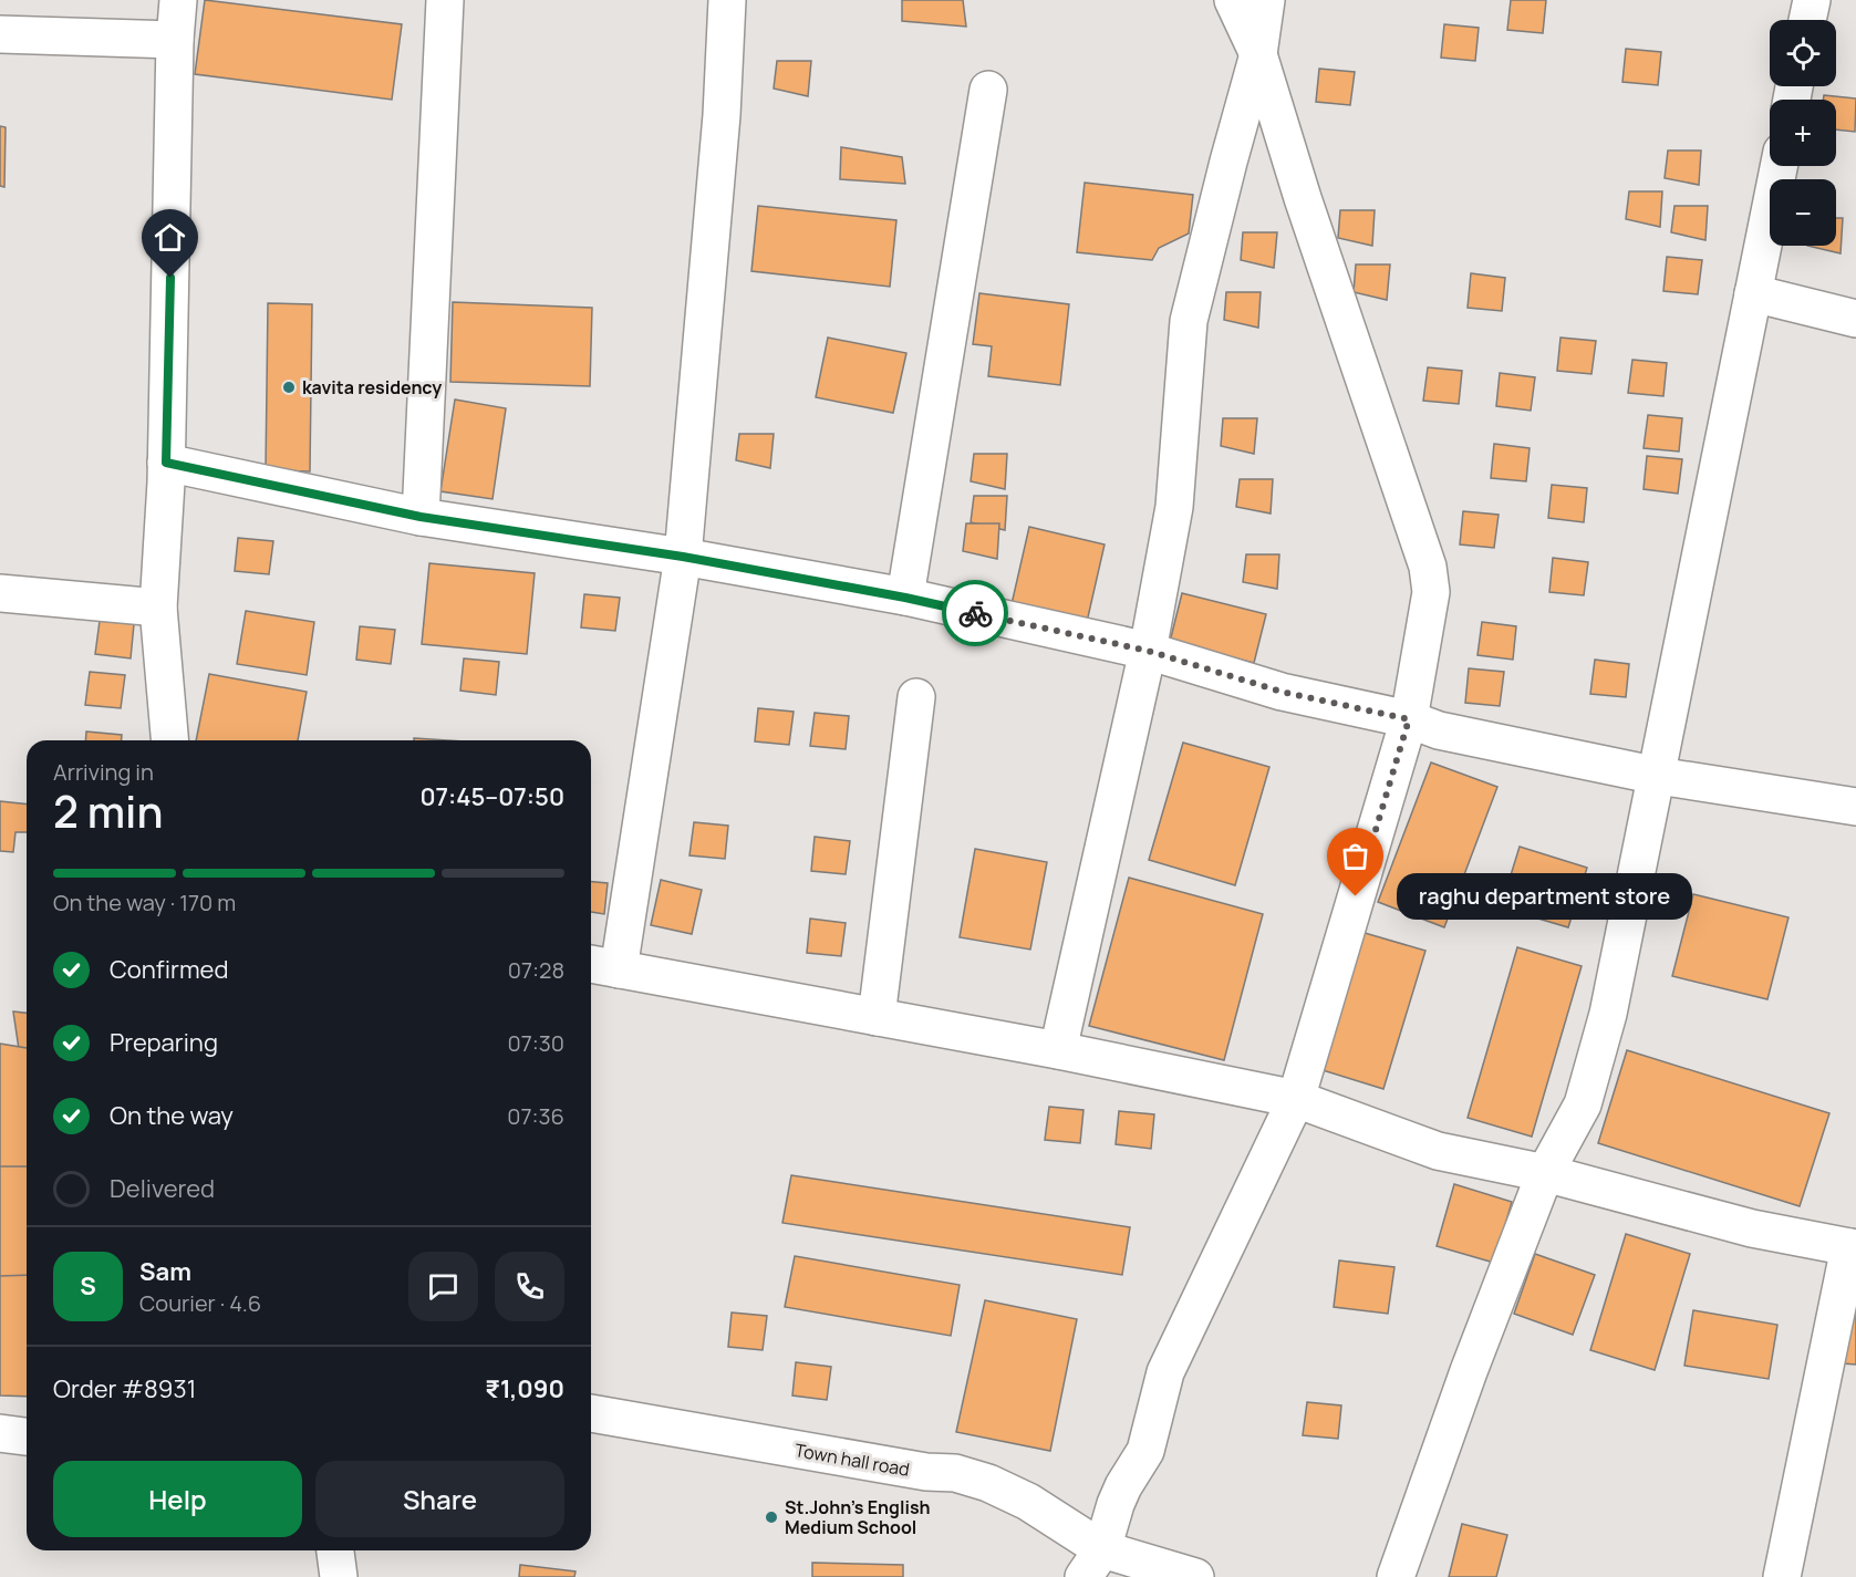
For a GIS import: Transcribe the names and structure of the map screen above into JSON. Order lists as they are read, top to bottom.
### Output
{
  "streets": {
    "street": ["Town hall road"]
  },
  "places": ["kavita residency", "raghu department store", "St.John's English Medium School"],
  "page": {
    "map_buttons": ["+", "−"],
    "heading": ["2 min", "Arriving in", "07:45–07:50"],
    "panel": [
      "Sam",
      "Courier · 4.6",
      "Order #8931",
      "₹1,090"
    ],
    "bar": "On the way · 170 m",
    "bubble": "raghu department store",
    "list": [
      ["Confirmed", "07:28"],
      ["Preparing", "07:30"],
      ["On the way", "07:36"],
      "Delivered"
    ],
    "round": "S",
    "buttons": ["Help", "Share"]
  }
}
